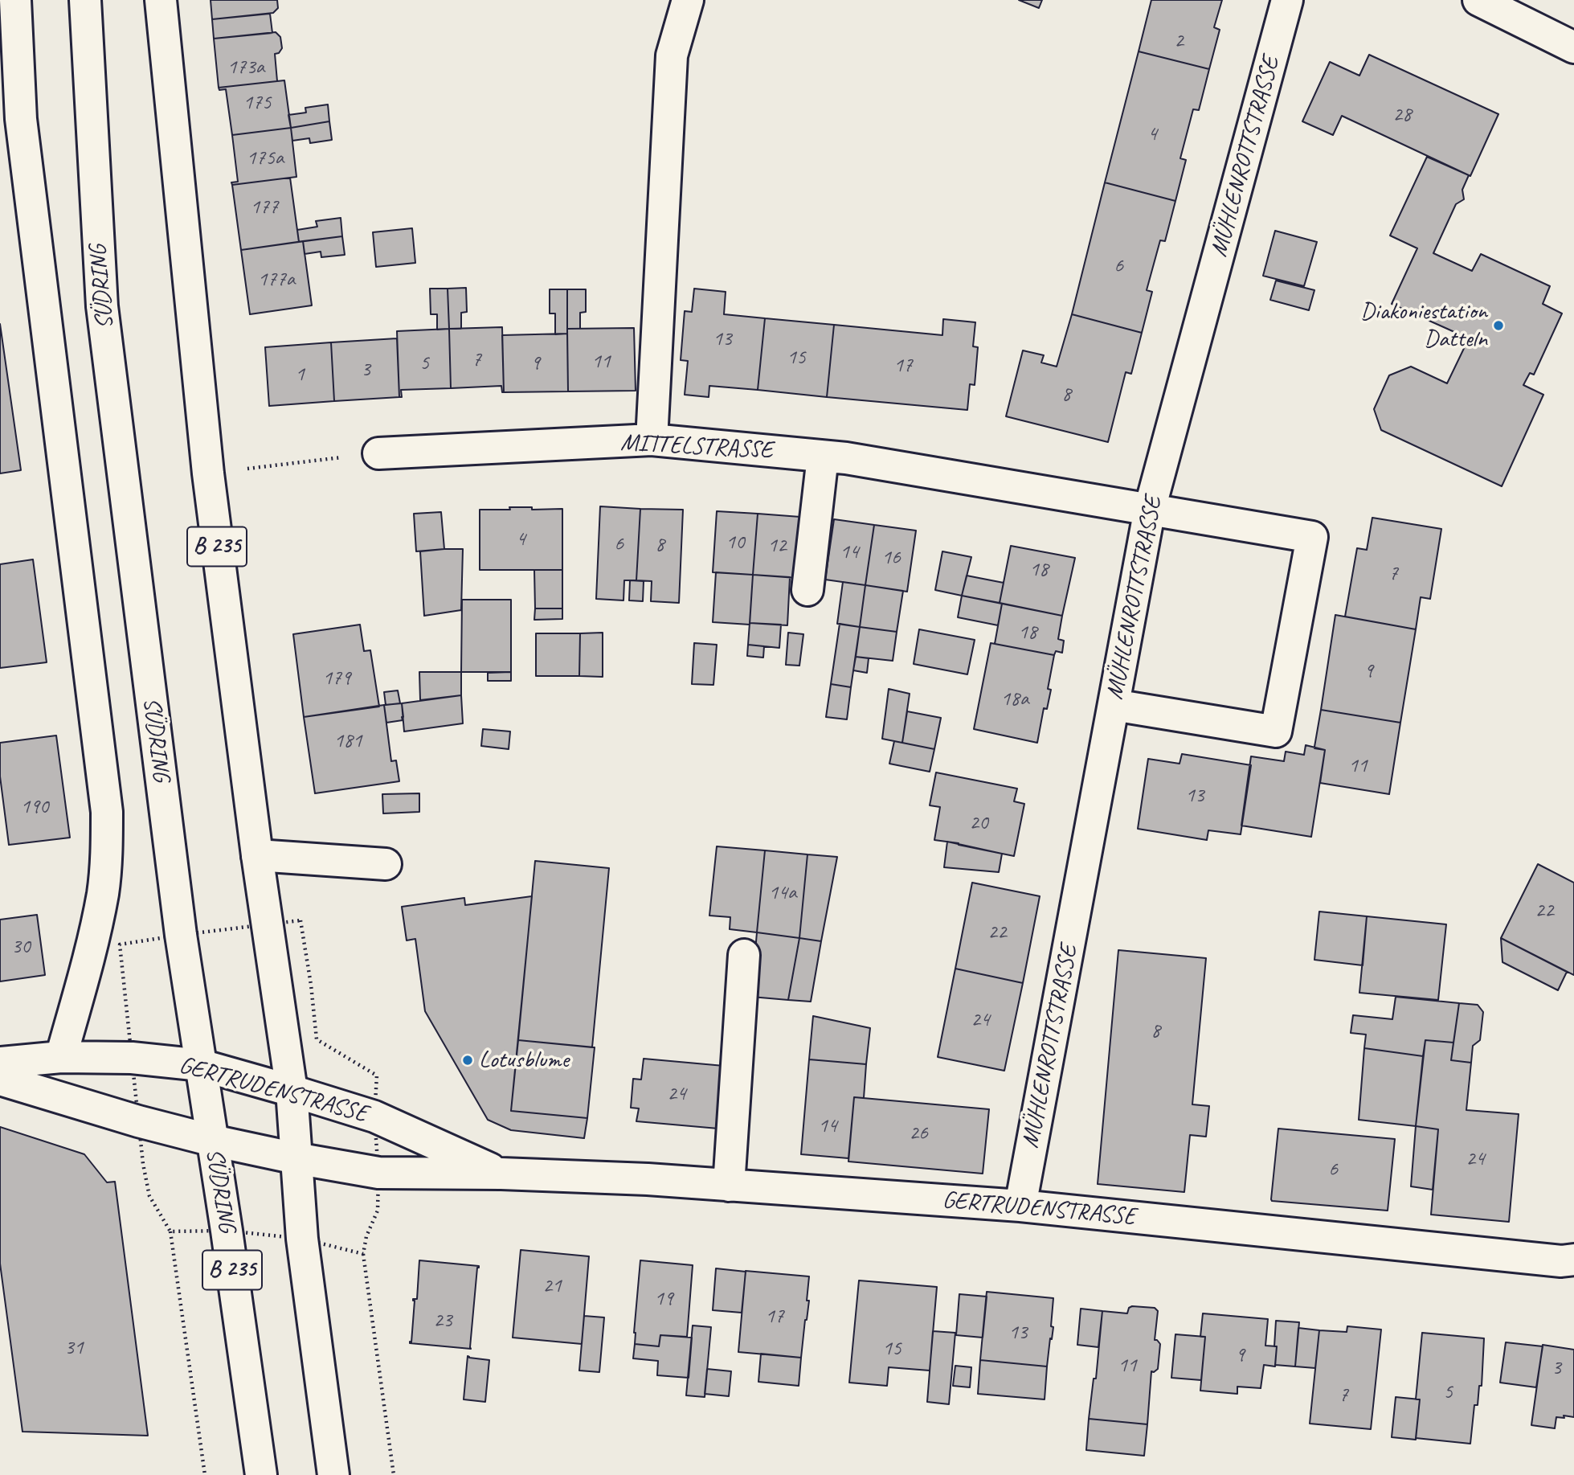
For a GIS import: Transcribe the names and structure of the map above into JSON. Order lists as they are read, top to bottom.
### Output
{
  "streets": {
    "street": [
      "MÜHLENROTTSTRASSE",
      "SÜDRING",
      "MITTELSTRASSE",
      "B 235",
      "GERTRUDENSTRASSE"
    ]
  },
  "crossings": [
    ["MÜHLENROTTSTRASSE", "MITTELSTRASSE"],
    ["MÜHLENROTTSTRASSE", "GERTRUDENSTRASSE"],
    ["SÜDRING", "GERTRUDENSTRASSE"],
    ["B 235", "GERTRUDENSTRASSE"]
  ],
  "places": ["Diakoniestation Datteln", "Lotusblume"],
  "house_numbers": [
    "2",
    "173a",
    "175",
    "28",
    "4",
    "175a",
    "177",
    "6",
    "177a",
    "13",
    "15",
    "7",
    "11",
    "5",
    "9",
    "17",
    "3",
    "1",
    "8",
    "4",
    "10",
    "6",
    "8",
    "12",
    "14",
    "16",
    "18",
    "7",
    "18",
    "9",
    "179",
    "18a",
    "181",
    "11",
    "13",
    "190",
    "20",
    "14a",
    "22",
    "22",
    "30",
    "24",
    "8",
    "24",
    "14",
    "26",
    "24",
    "6",
    "21",
    "19",
    "17",
    "23",
    "13",
    "31",
    "15",
    "9",
    "11",
    "3",
    "5",
    "7"
  ]
}
